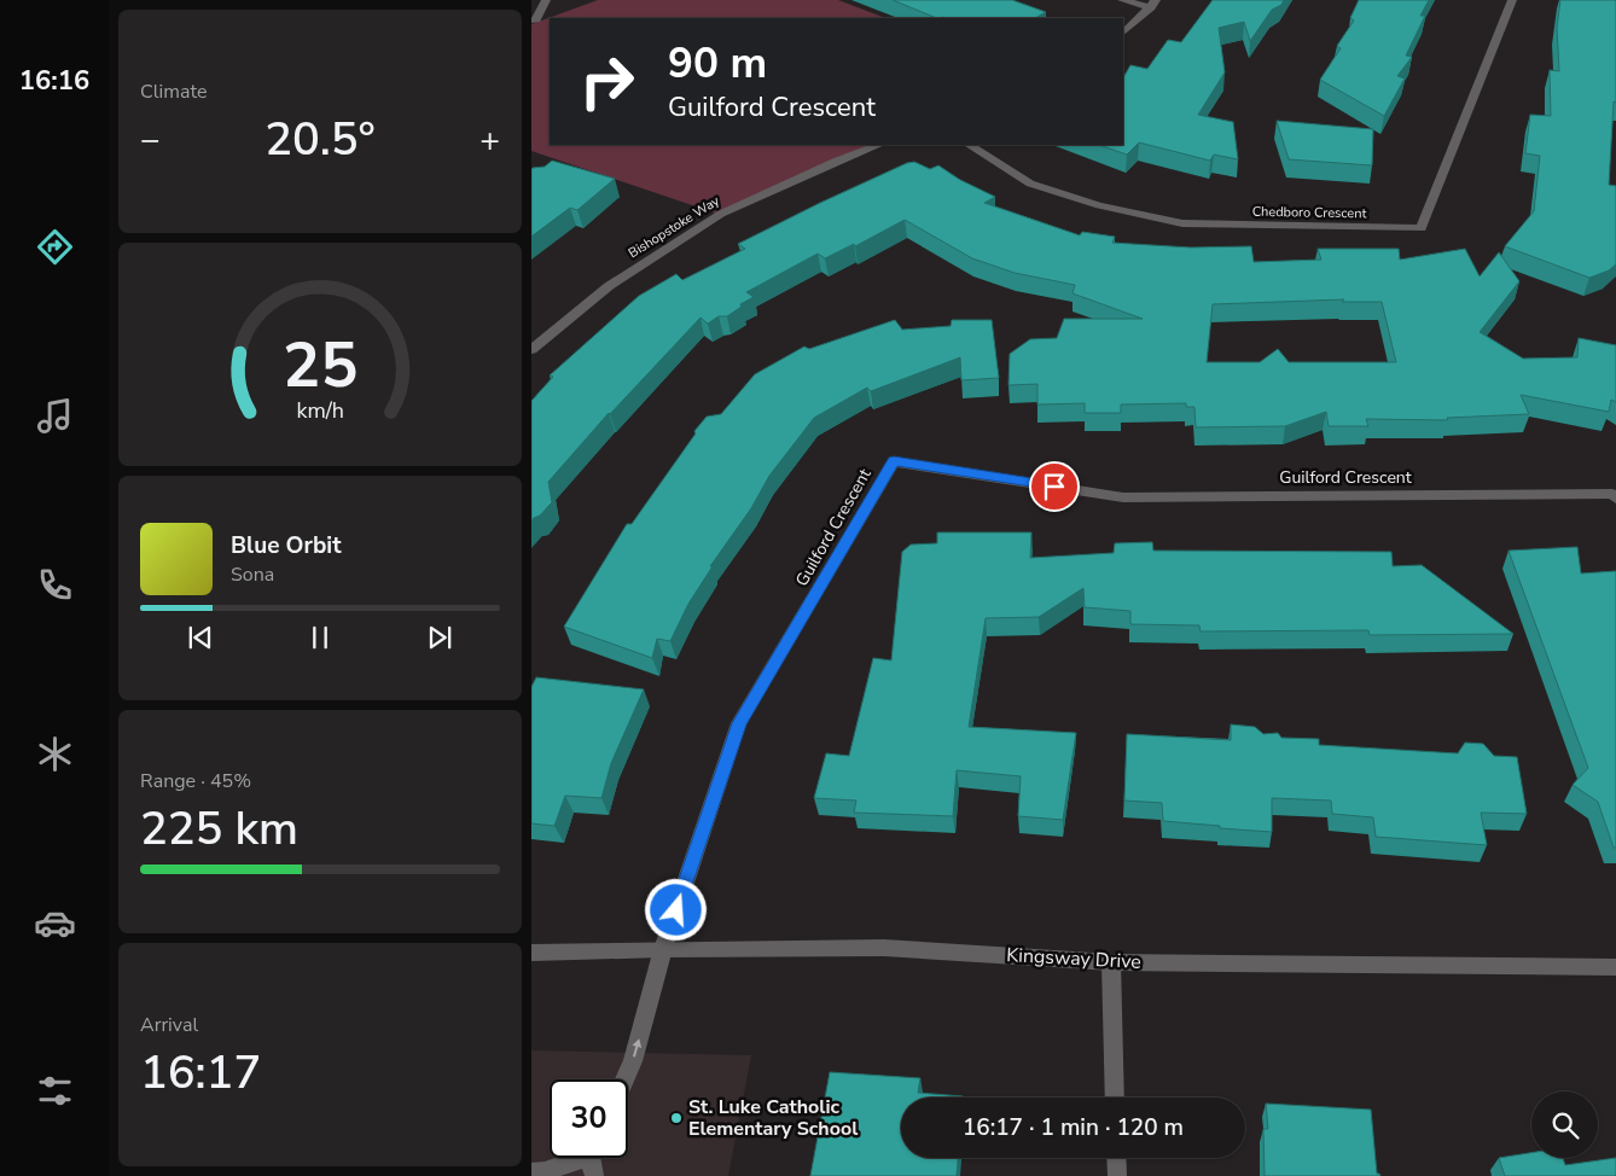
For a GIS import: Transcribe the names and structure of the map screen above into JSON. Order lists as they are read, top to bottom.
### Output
{
  "streets": {
    "street": [
      "Chedboro Crescent",
      "Bishopstoke Way",
      "Guilford Crescent",
      "Kingsway Drive"
    ]
  },
  "crossings": [
    ["Guilford Crescent", "Kingsway Drive"]
  ],
  "places": ["St. Luke Catholic Elementary School"],
  "page": {
    "tabs": "16:16",
    "tile": [
      "Climate",
      ["Range · 45%", "225 km"],
      ["Arrival", "16:17"]
    ],
    "turn": ["90 m", "Guilford Crescent"],
    "heat": ["−", "20.5°", "+"],
    "song": ["Blue Orbit", "Sona"],
    "limit": "30",
    "trip": "16:17 · 1 min · 120 m",
    "gauge": ["25", "km/h"]
  }
}
